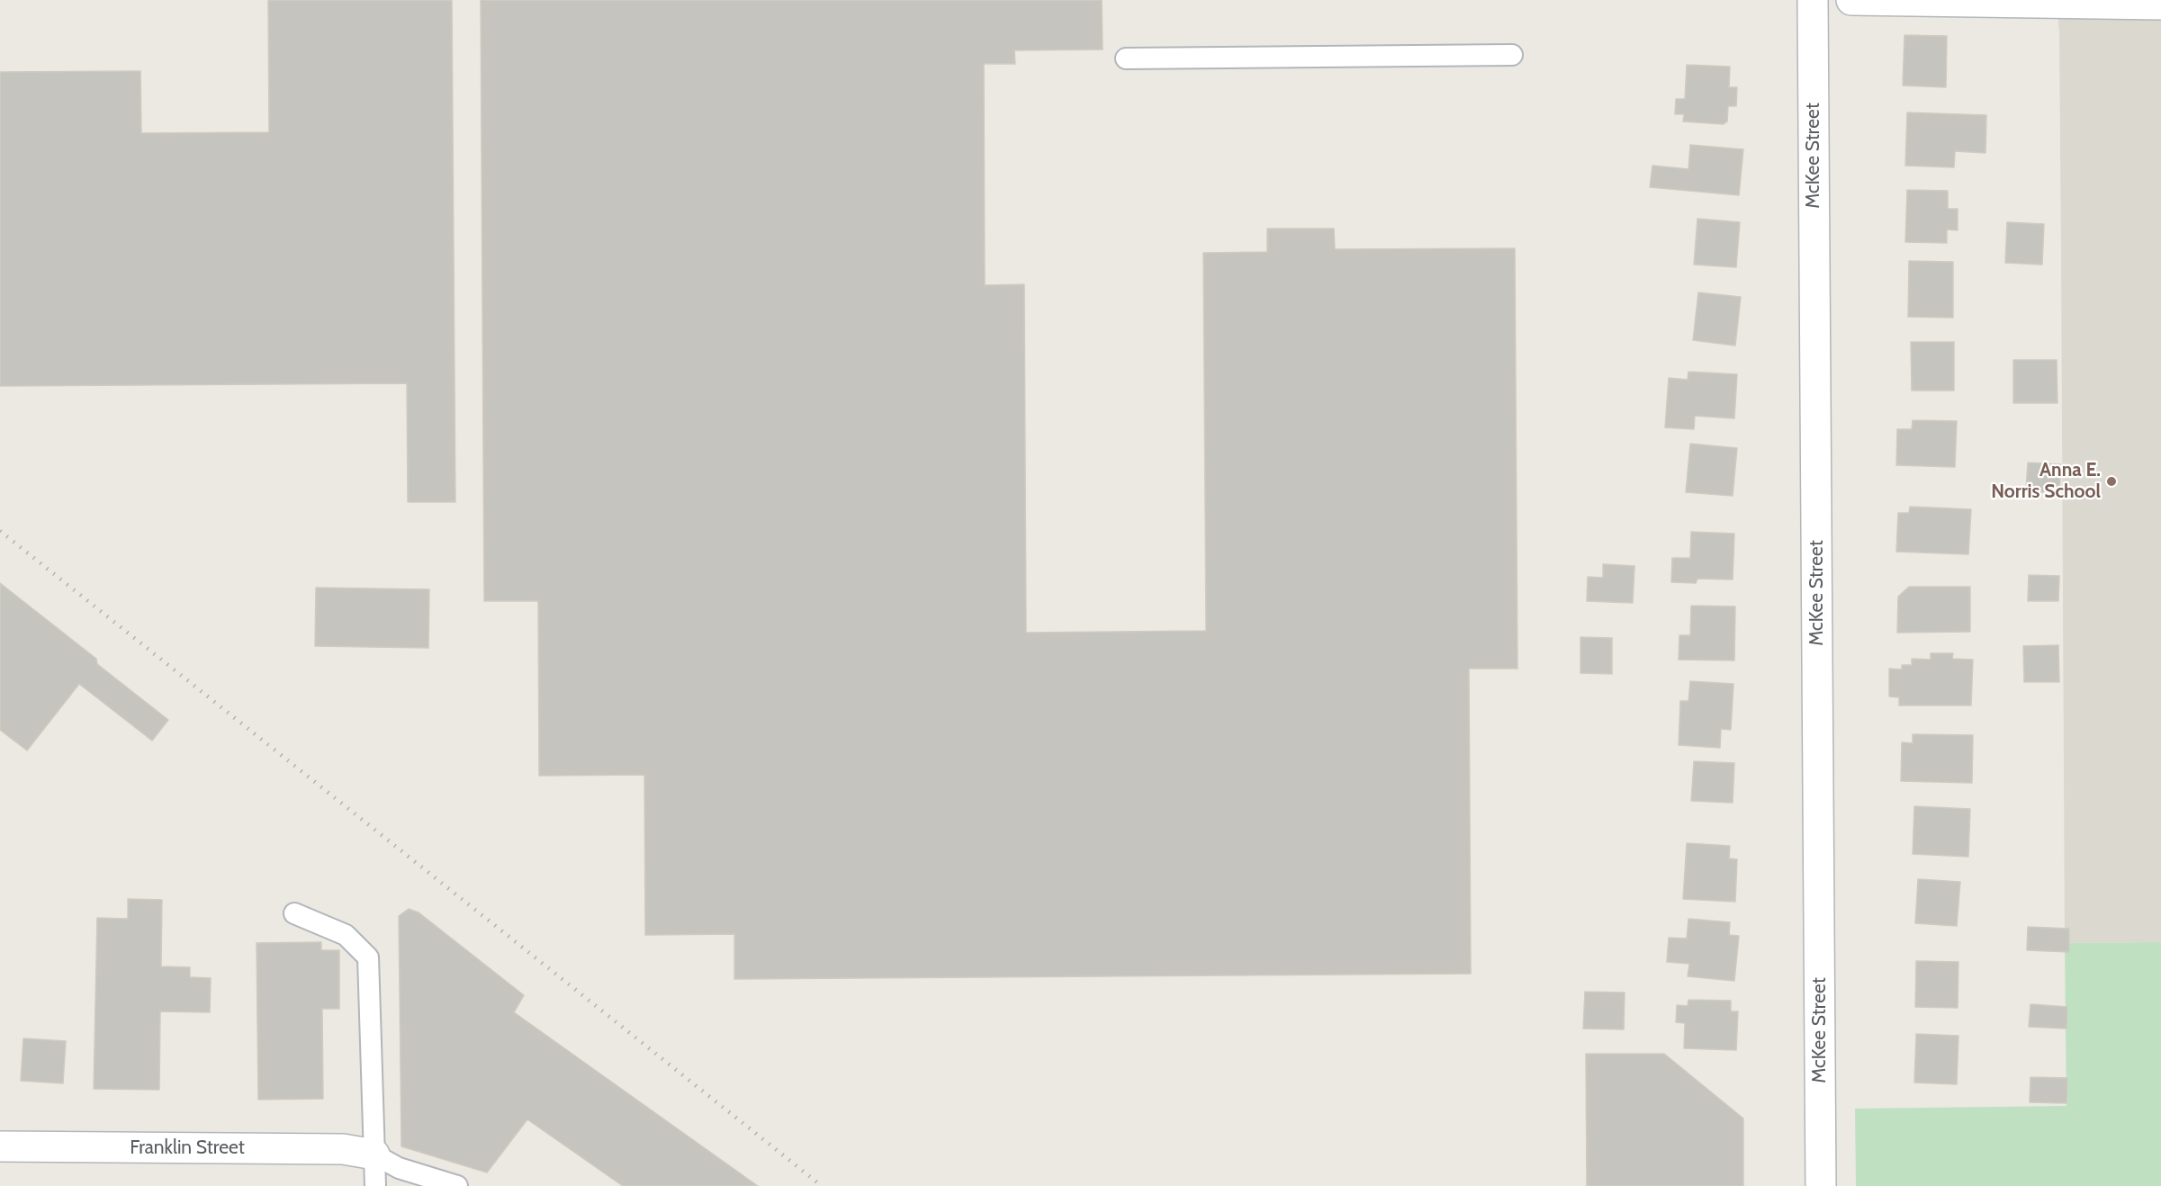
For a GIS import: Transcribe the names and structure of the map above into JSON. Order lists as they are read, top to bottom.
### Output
{
  "streets": {
    "street": ["McKee Street", "Franklin Street"]
  },
  "places": ["Anna E. Norris School"]
}
